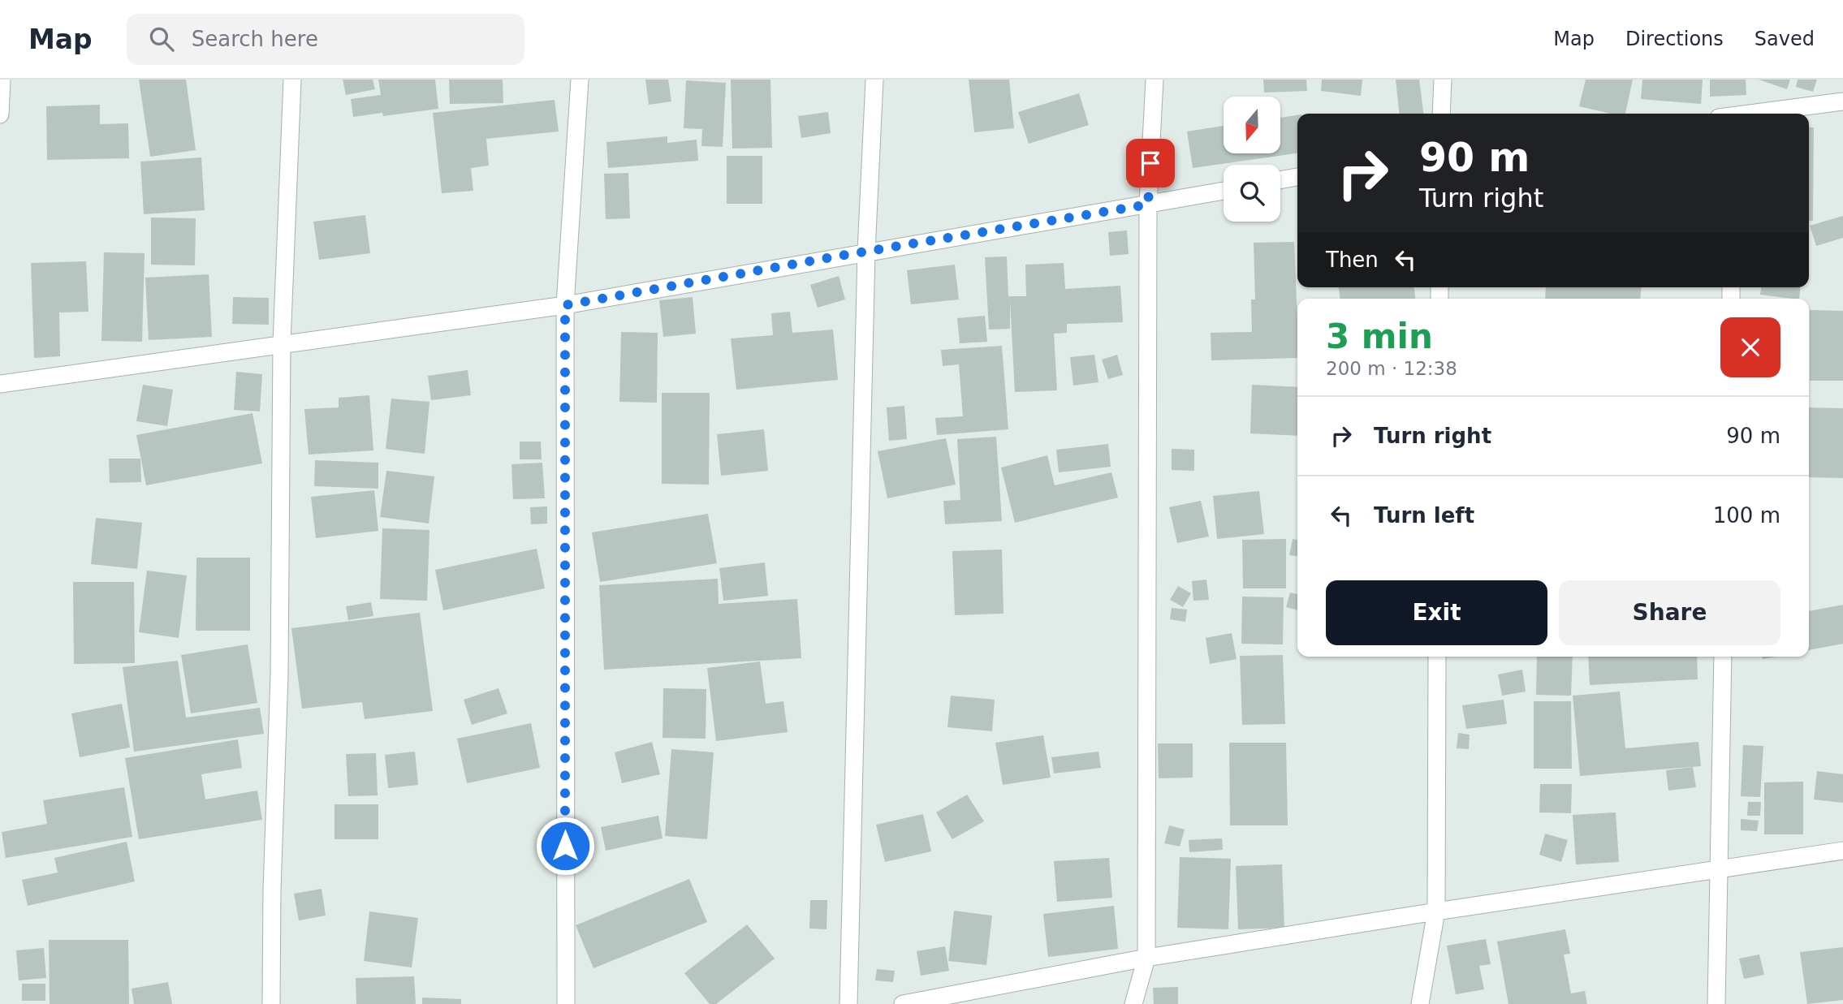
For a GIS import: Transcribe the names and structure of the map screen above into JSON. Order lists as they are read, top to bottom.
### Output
{
  "north": "bottom",
  "page": {
    "header": "Map",
    "search": "Search here",
    "nav": ["Map", "Directions", "Saved"],
    "turn": ["90 m", "Turn right"],
    "then": "Then",
    "heading": ["3 min", "200 m · 12:38"],
    "list": [
      {
        "name": "Turn right",
        "value": "90 m"
      },
      {
        "name": "Turn left",
        "value": "100 m"
      }
    ],
    "buttons": ["Exit", "Share"]
  }
}
